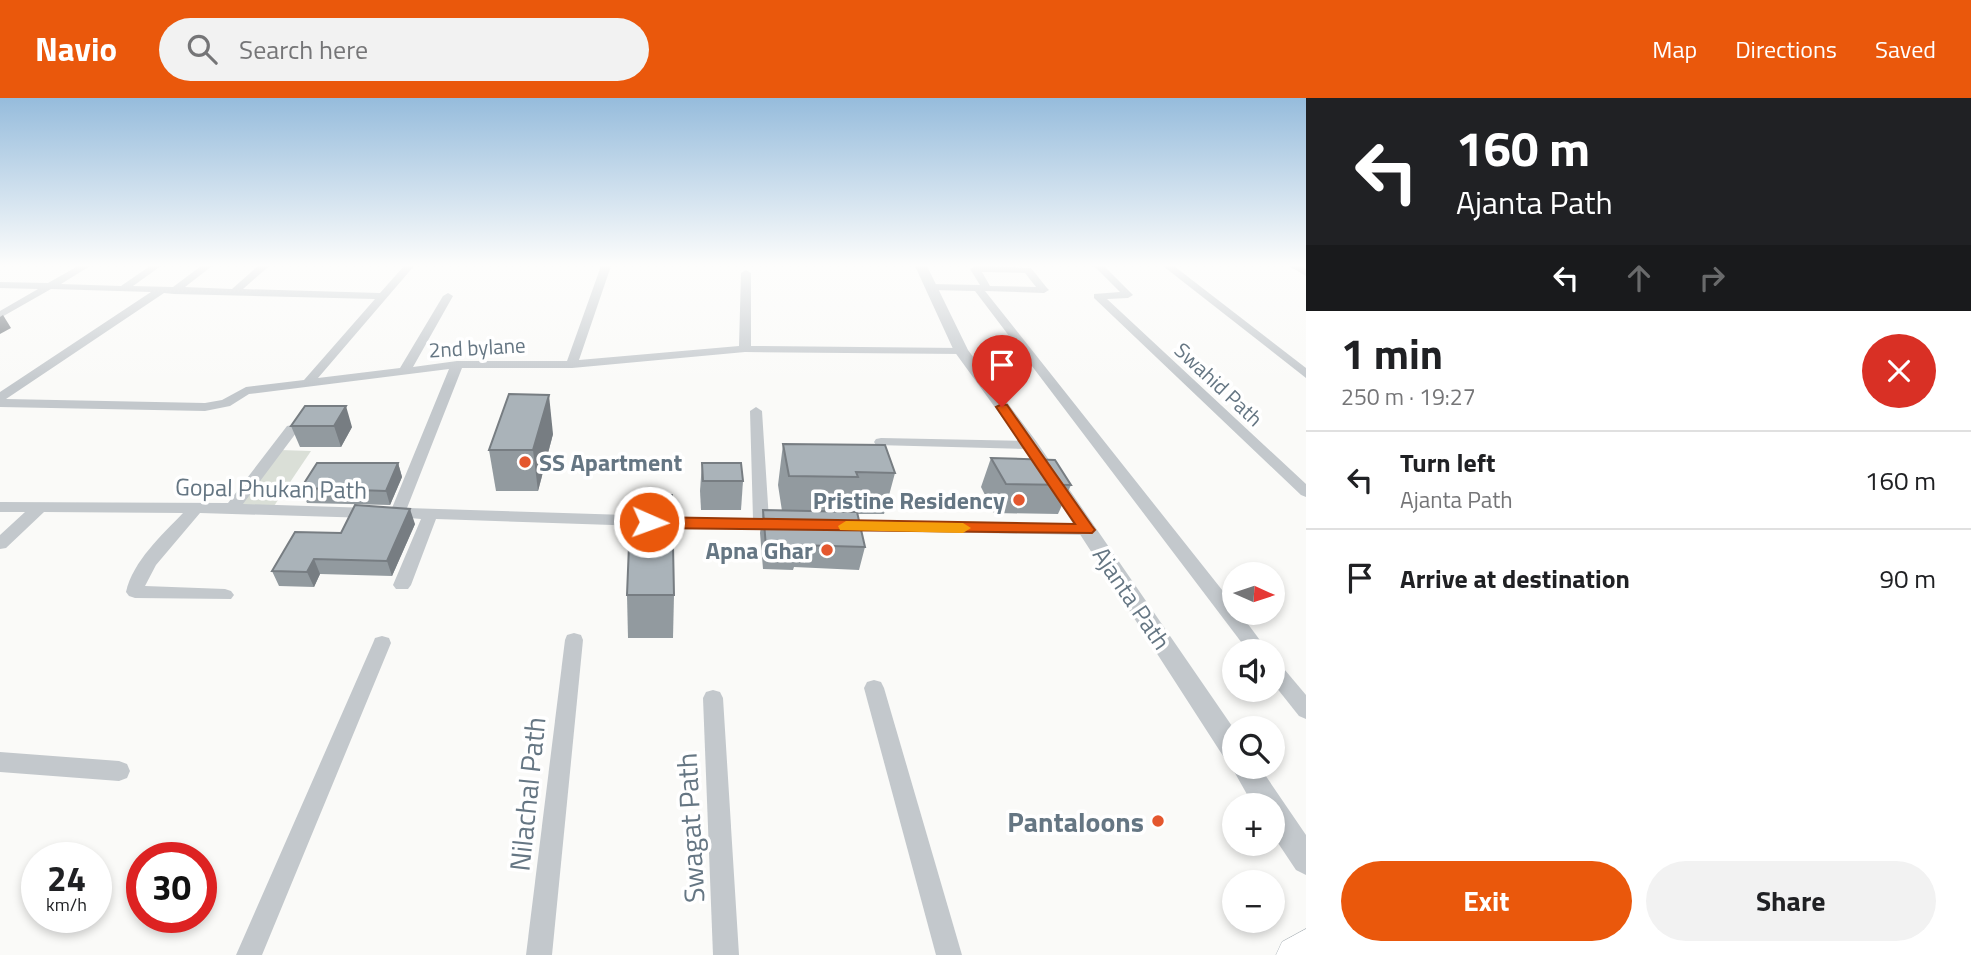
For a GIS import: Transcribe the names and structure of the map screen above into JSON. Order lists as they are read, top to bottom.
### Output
{
  "streets": {
    "street": [
      "2nd bylane",
      "Swahid Path",
      "Gopal Phukan Path",
      "Ajanta Path",
      "Nilachal Path",
      "Swagat Path"
    ]
  },
  "crossings": [
    ["2nd bylane", "Ajanta Path"]
  ],
  "places": [
    "SS Apartment",
    "Pristine Residency",
    "Apna Ghar",
    "Pantaloons"
  ],
  "north": "right",
  "page": {
    "header": "Navio",
    "search": "Search here",
    "nav": ["Map", "Directions", "Saved"],
    "turn": ["160 m", "Ajanta Path"],
    "heading": ["1 min", "250 m · 19:27"],
    "list": [
      {
        "name": "Turn left",
        "note": "Ajanta Path",
        "value": "160 m"
      },
      {
        "name": "Arrive at destination",
        "value": "90 m"
      }
    ],
    "map_buttons": ["+", "−"],
    "speed": "24 km/h",
    "limit": "30",
    "buttons": ["Exit", "Share"]
  }
}
